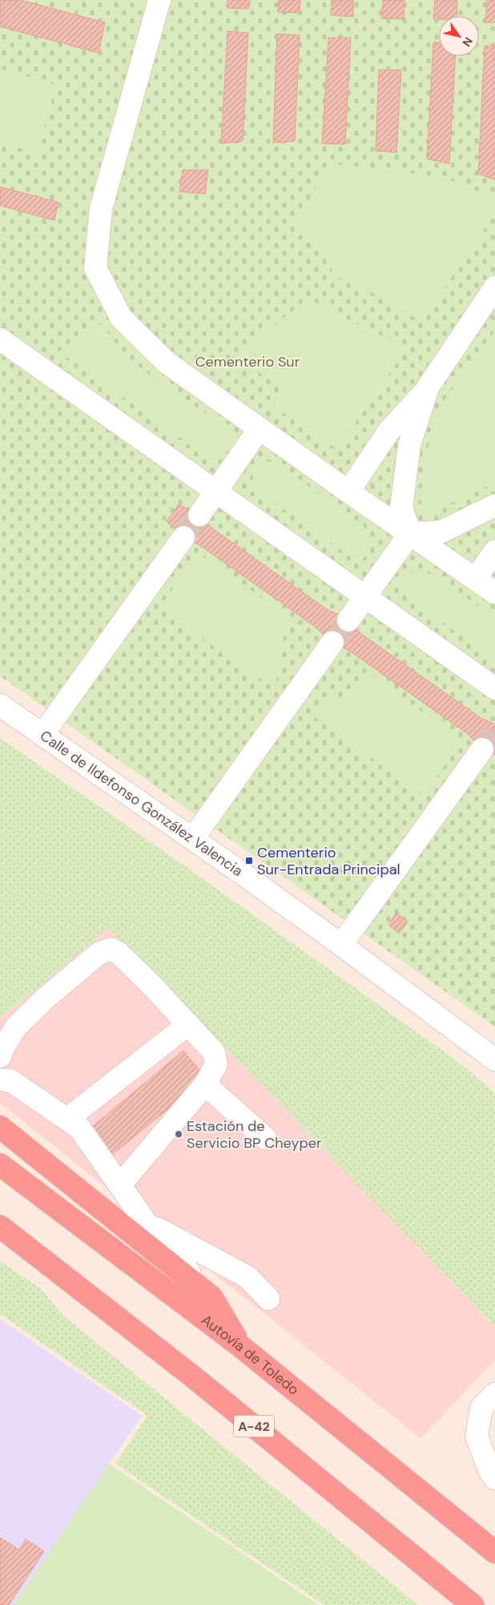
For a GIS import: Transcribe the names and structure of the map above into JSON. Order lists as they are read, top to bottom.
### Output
{
  "streets": {
    "highway": ["Autovía de Toledo", "A-42"],
    "street": ["Calle de Ildefonso González Valencia"]
  },
  "parks": ["Cementerio Sur"],
  "places": {
    "transit": ["Cementerio Sur-Entrada Principal"],
    "other": ["Estación de Servicio BP Cheyper"]
  },
  "north": "bottom right"
}
